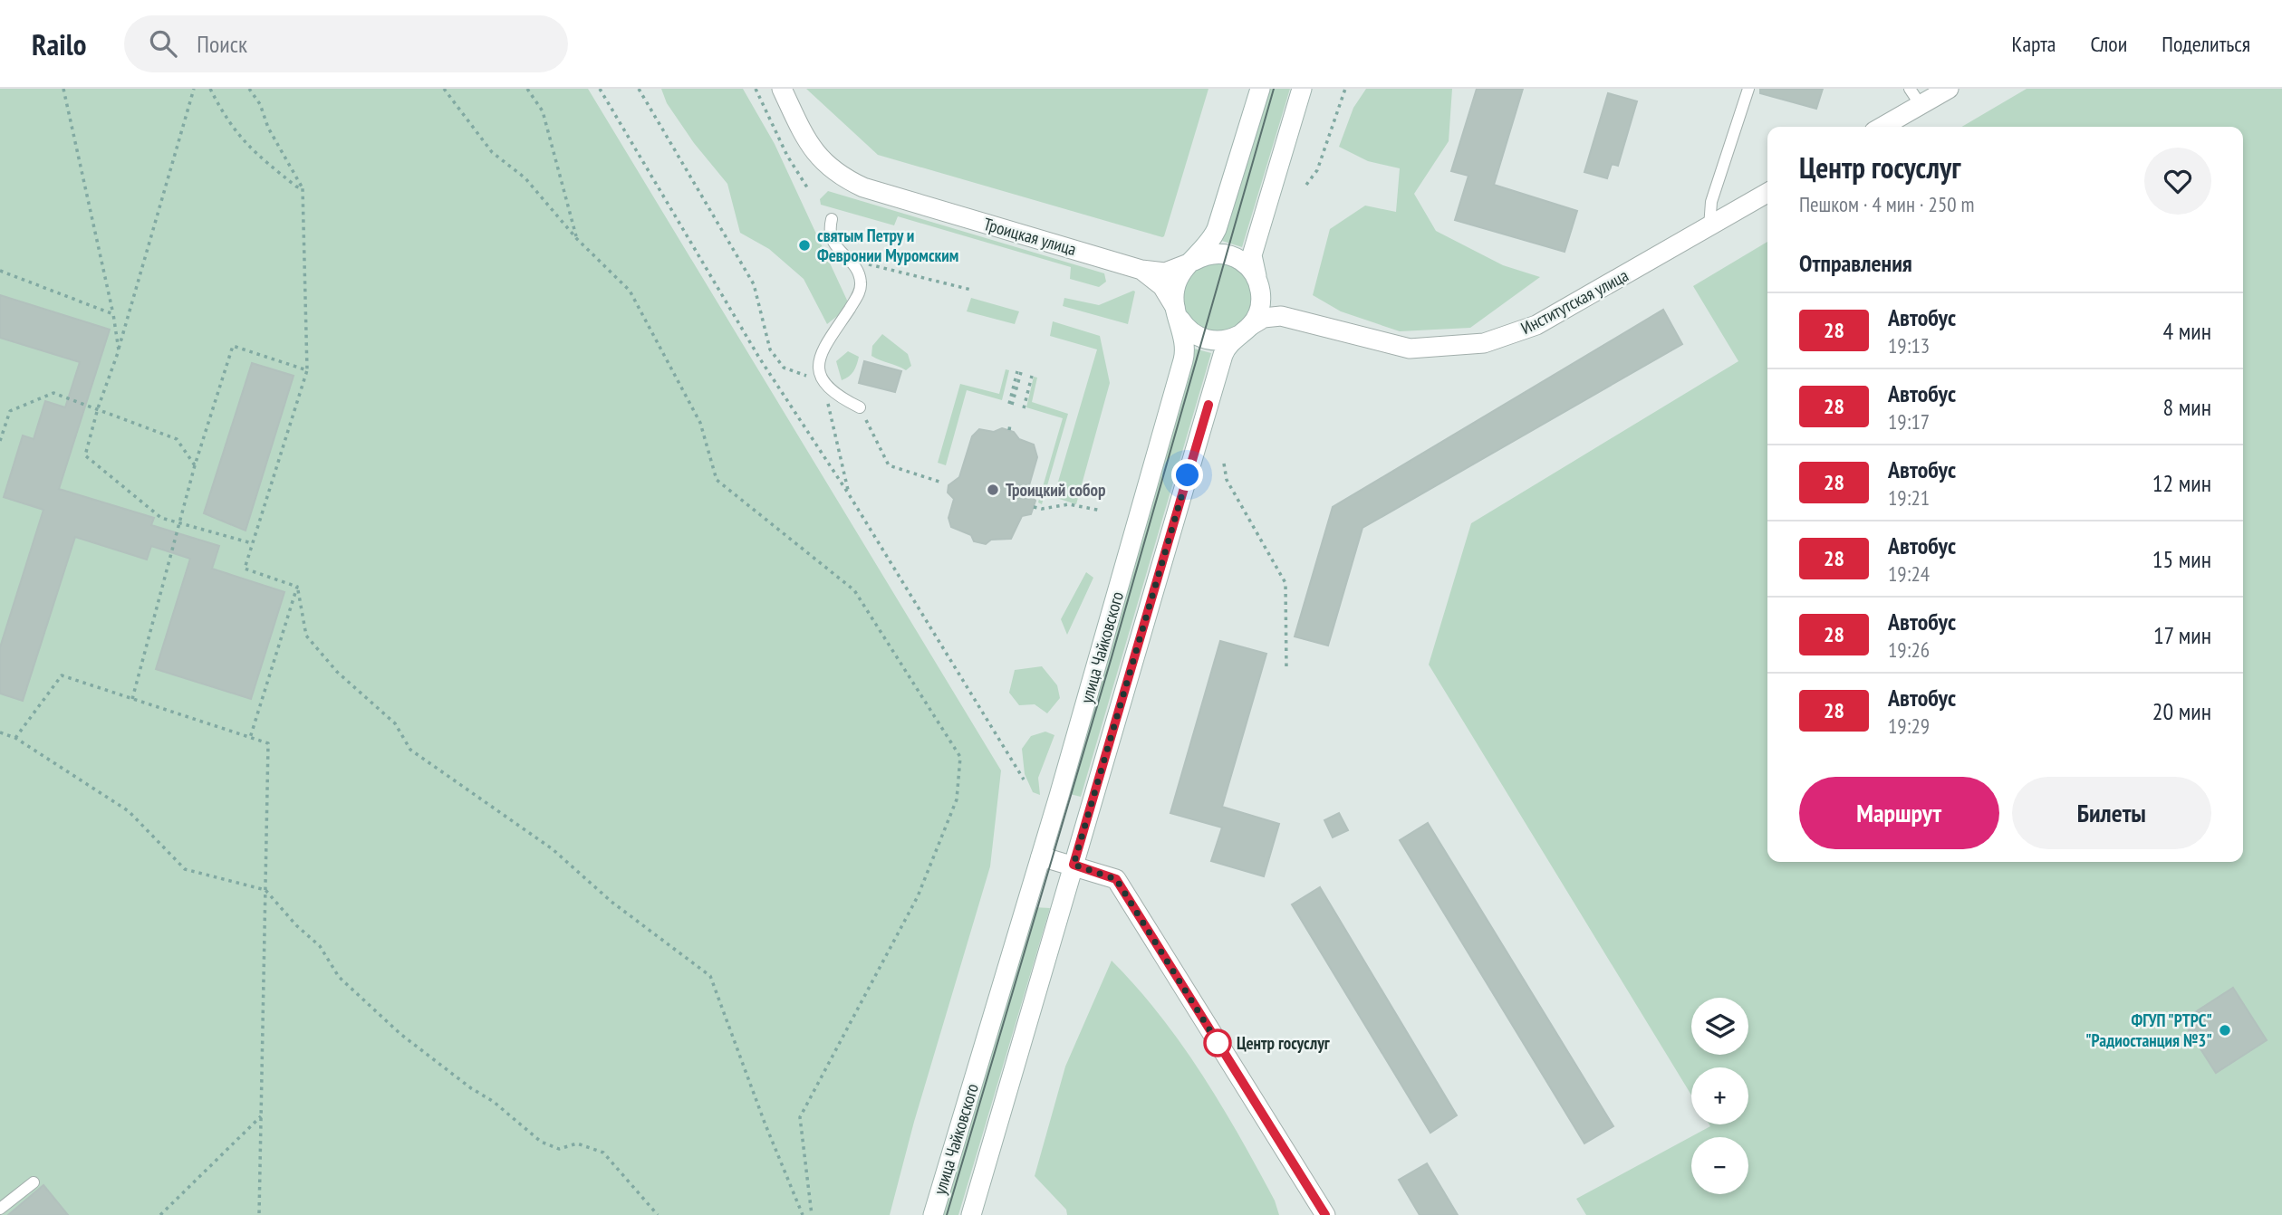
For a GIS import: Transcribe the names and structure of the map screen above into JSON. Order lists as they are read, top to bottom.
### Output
{
  "streets": {
    "main road": ["Троицкая улица", "Институтская улица", "улица Чайковского"]
  },
  "crossings": [
    ["Институтская улица", "улица Чайковского"]
  ],
  "places": [
    "святым Петру и Февронии Муромским",
    "Троицкий собор",
    "ФГУП \"РТРС\" \"Радиостанция №3\"",
    "Центр госуслуг"
  ],
  "lines": ["bus line 28"],
  "page": {
    "header": "Railo",
    "search": "Поиск",
    "nav": ["Карта", "Слои", "Поделиться"],
    "heading": [
      ["Центр госуслуг", "Пешком · 4 мин · 250 m"],
      "Отправления"
    ],
    "list": [
      {
        "mark": "28",
        "name": "Автобус",
        "note": "19:13",
        "value": "4 мин"
      },
      {
        "mark": "28",
        "name": "Автобус",
        "note": "19:17",
        "value": "8 мин"
      },
      {
        "mark": "28",
        "name": "Автобус",
        "note": "19:21",
        "value": "12 мин"
      },
      {
        "mark": "28",
        "name": "Автобус",
        "note": "19:24",
        "value": "15 мин"
      },
      {
        "mark": "28",
        "name": "Автобус",
        "note": "19:26",
        "value": "17 мин"
      },
      {
        "mark": "28",
        "name": "Автобус",
        "note": "19:29",
        "value": "20 мин"
      }
    ],
    "buttons": ["Маршрут", "Билеты"],
    "map_buttons": ["+", "−"]
  }
}
